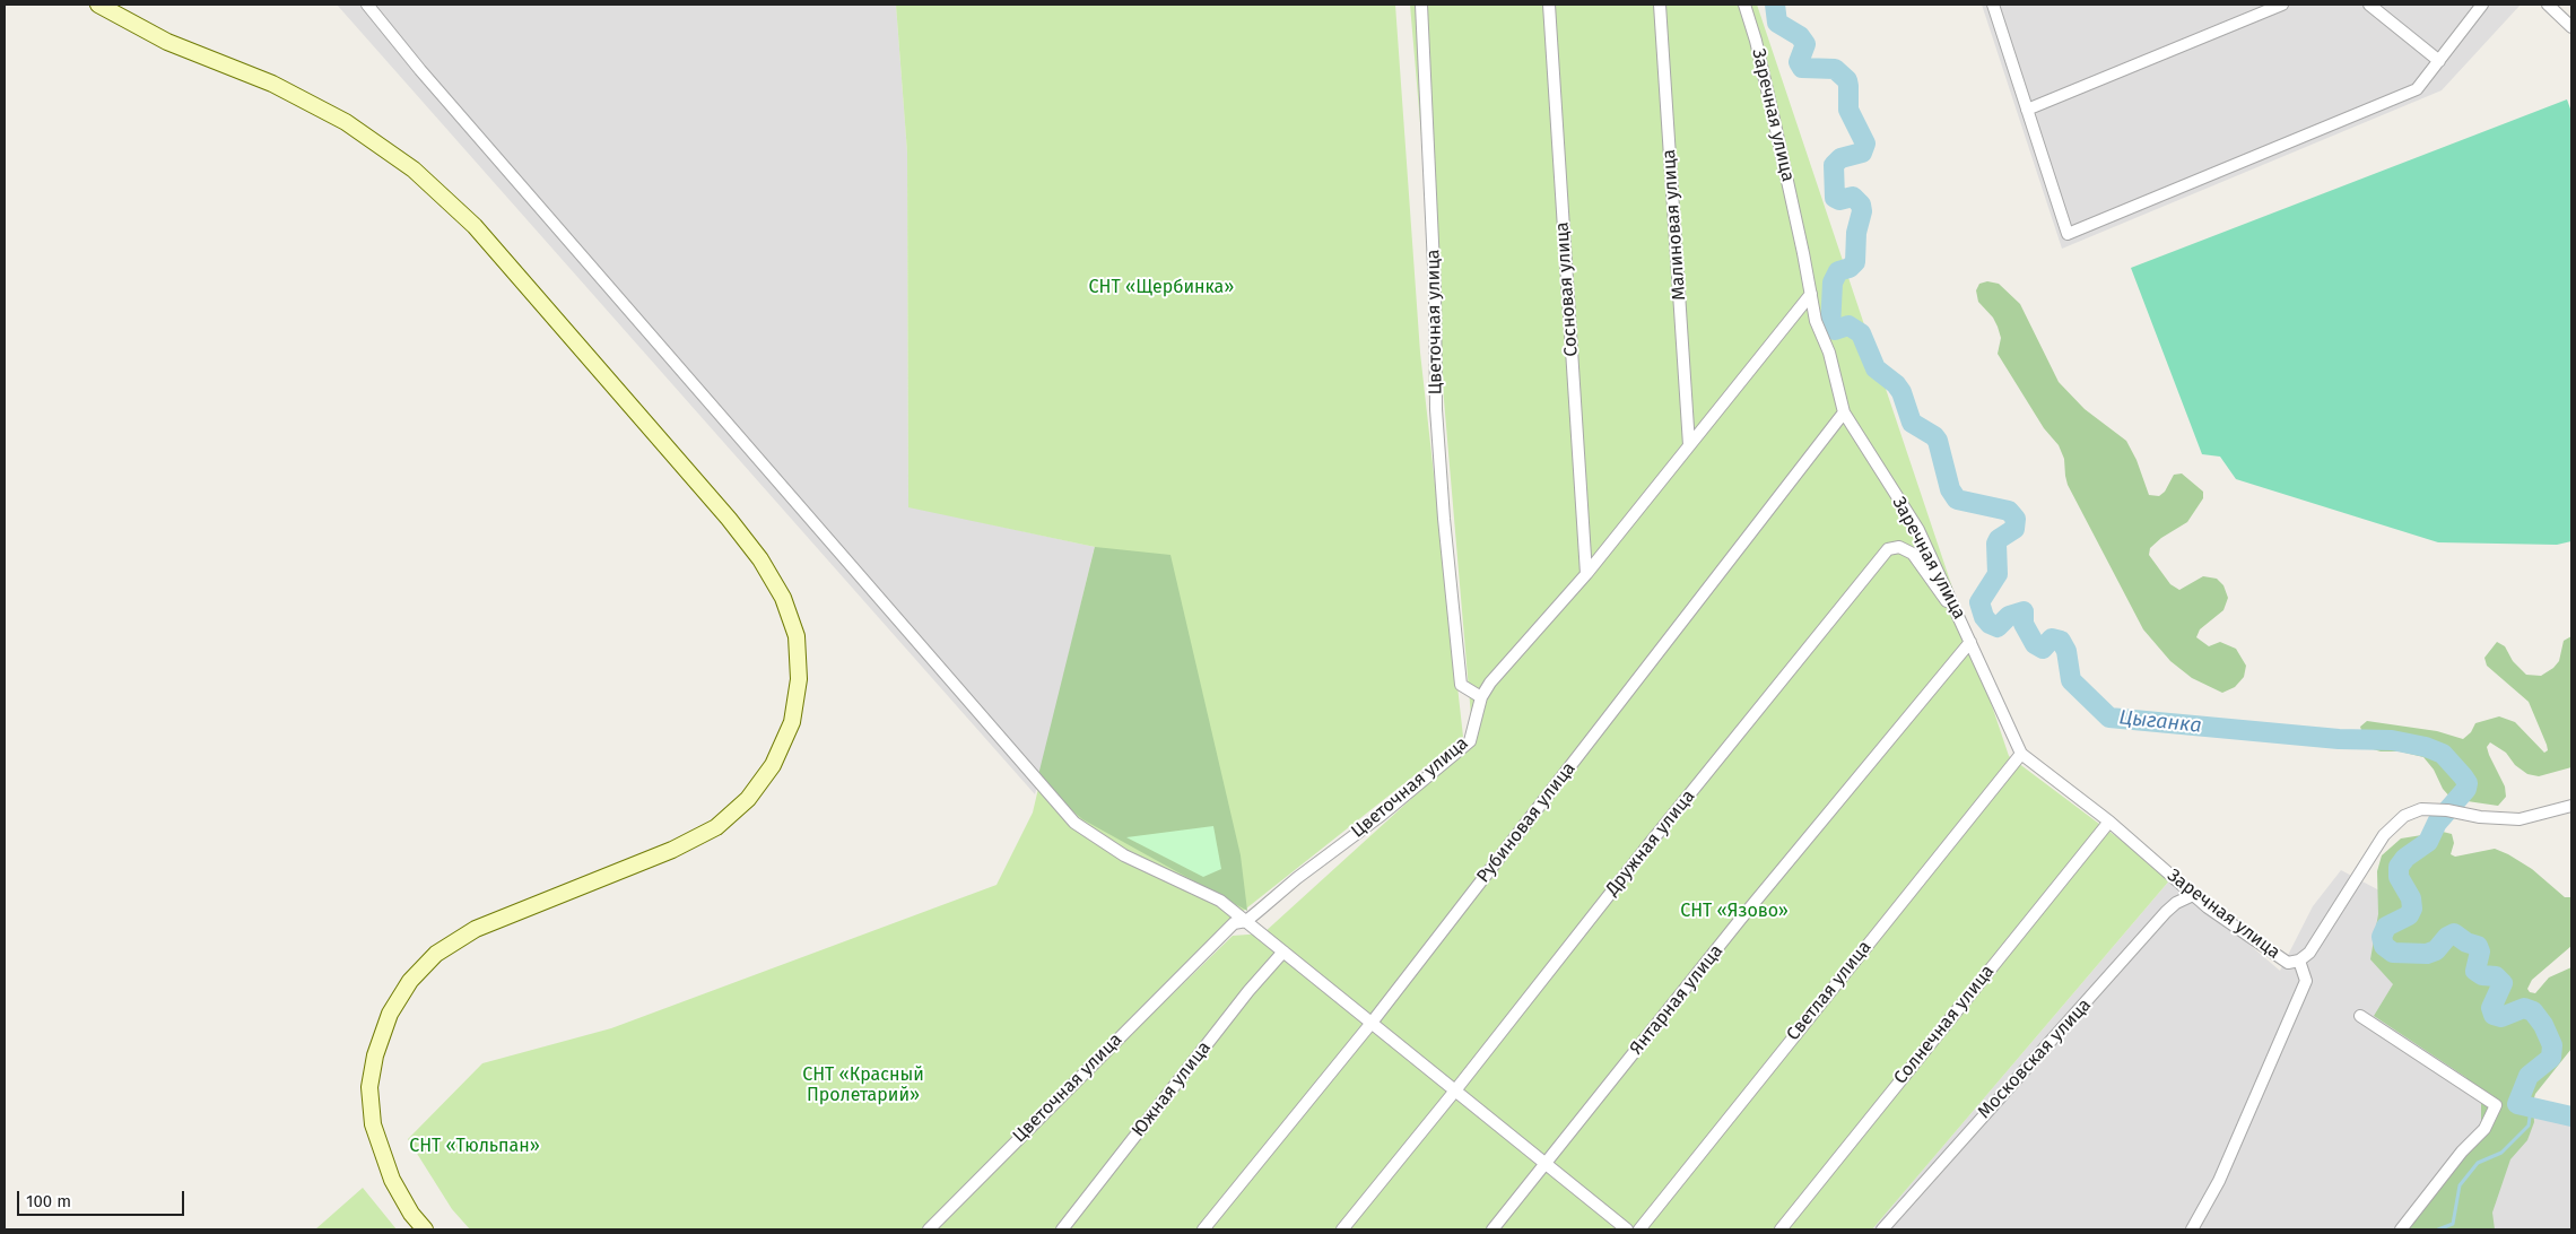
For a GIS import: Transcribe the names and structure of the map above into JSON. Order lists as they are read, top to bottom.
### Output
{
  "streets": {
    "street": [
      "Заречная улица",
      "Малиновая улица",
      "Сосновая улица",
      "Цветочная улица",
      "Рубиновая улица",
      "Дружная улица",
      "Светлая улица",
      "Янтарная улица",
      "Солнечная улица",
      "Московская улица",
      "Южная улица"
    ]
  },
  "crossings": [
    ["Заречная улица", "Рубиновая улица"],
    ["Заречная улица", "Дружная улица"],
    ["Заречная улица", "Светлая улица"],
    ["Заречная улица", "Янтарная улица"],
    ["Заречная улица", "Солнечная улица"],
    ["Заречная улица", "Московская улица"]
  ],
  "water": ["Цыганка"],
  "parks": [
    "СНТ «Щербинка»",
    "СНТ «Язово»",
    "СНТ «Красный Пролетарий»",
    "СНТ «Тюльпан»"
  ],
  "scale_bar": "100 m"
}
